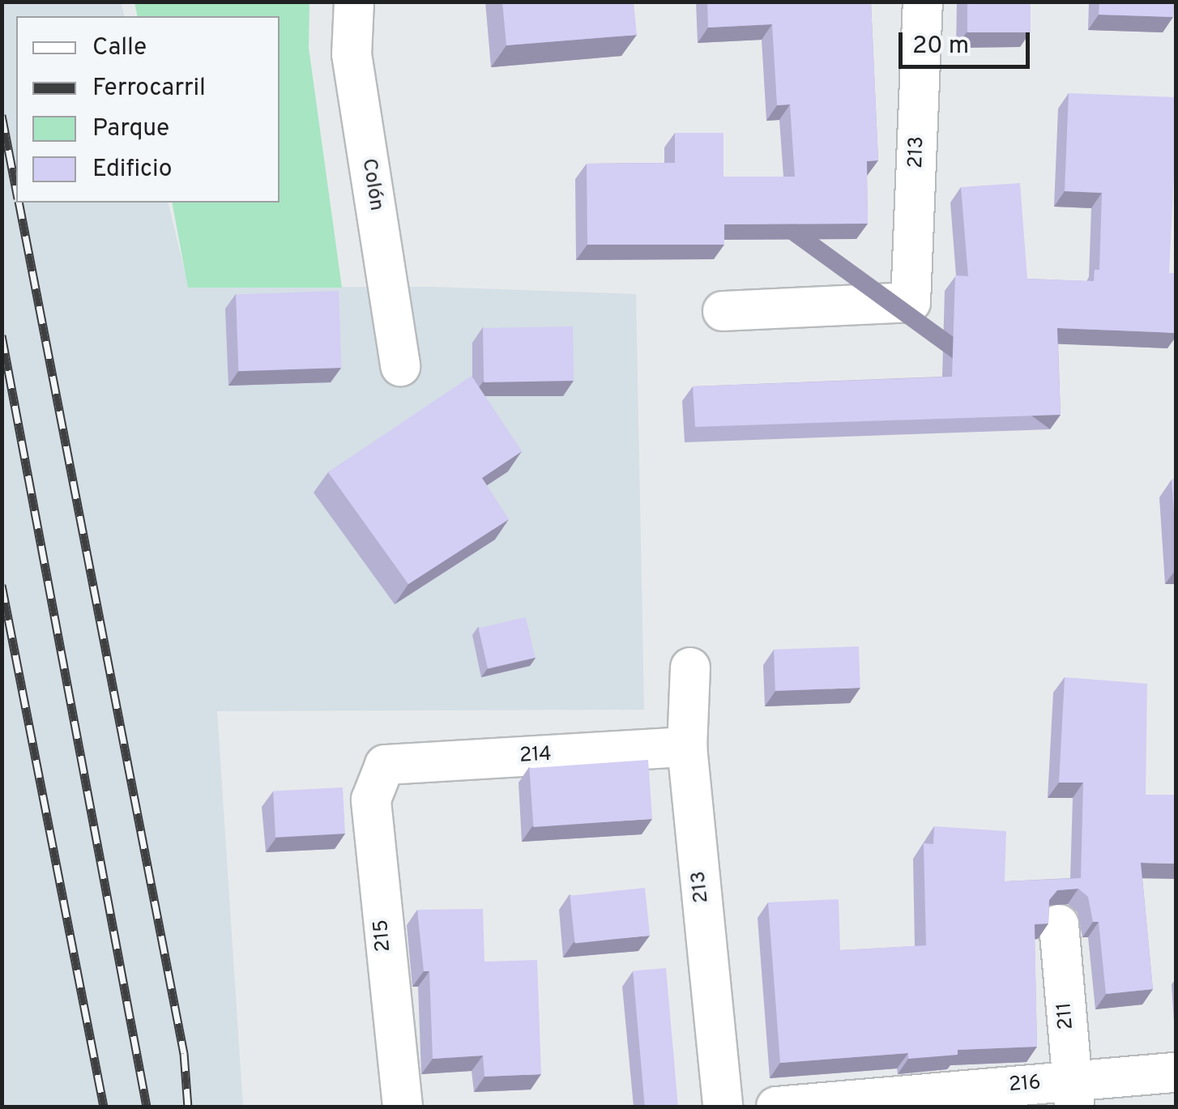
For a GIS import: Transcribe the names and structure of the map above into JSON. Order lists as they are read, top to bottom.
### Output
{
  "streets": {
    "street": [
      "213",
      "Colón",
      "214",
      "215",
      "211",
      "216"
    ]
  },
  "crossings": [
    ["213", "214"],
    ["214", "215"],
    ["211", "216"]
  ],
  "legend": [
    "Calle",
    "Ferrocarril",
    "Parque",
    "Edificio"
  ],
  "scale_bar": "20 m"
}
